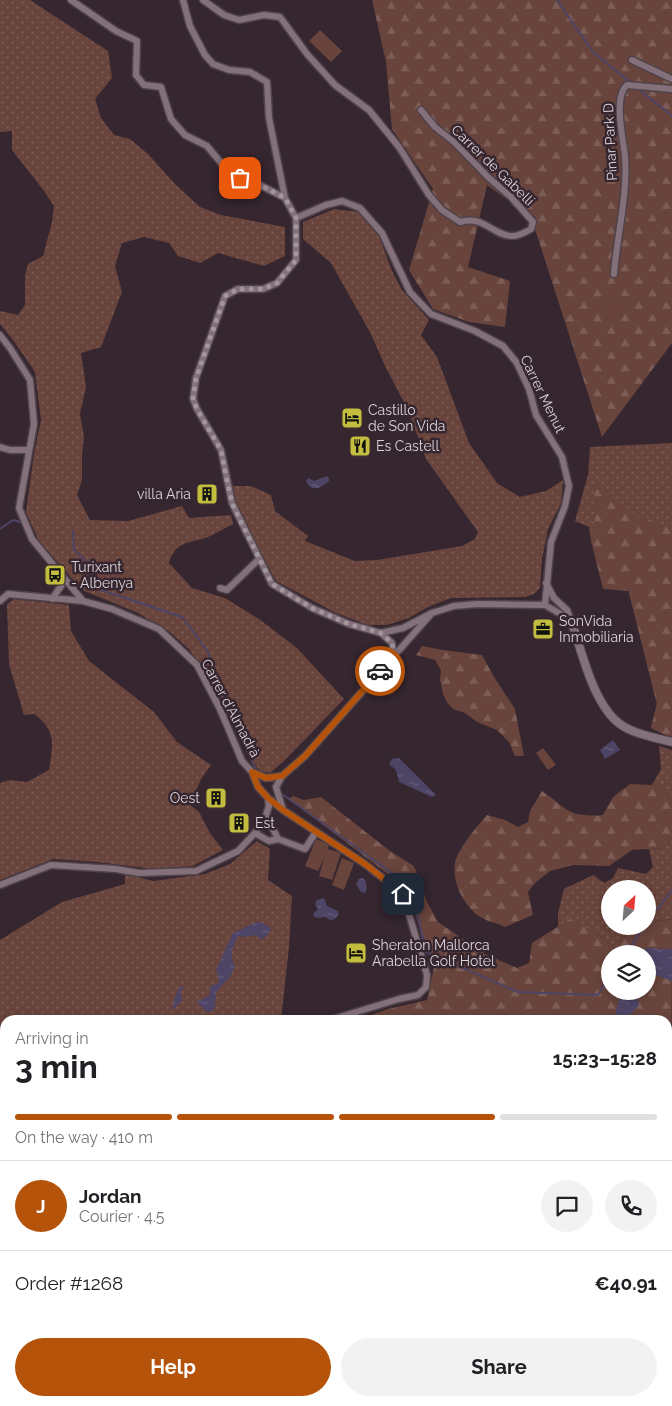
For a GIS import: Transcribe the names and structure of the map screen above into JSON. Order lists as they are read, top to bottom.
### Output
{
  "streets": {
    "street": [
      "Pinar Park D",
      "Carrer de Gabellí",
      "Carrer Menut",
      "Carrer d'Almadrà"
    ]
  },
  "places": {
    "hotel": ["Castillo de Son Vida", "Sheraton Mallorca Arabella Golf Hotel"],
    "restaurant": ["Es Castell"],
    "building": ["villa Aria", "Oest", "Est"],
    "bus stop": ["Turixant - Albenya"],
    "office": ["SonVida Inmobiliaria"]
  },
  "north": "top right",
  "page": {
    "heading": ["3 min", "Arriving in", "15:23–15:28"],
    "panel": [
      "Jordan",
      "Courier · 4.5",
      "Order #1268",
      "€40.91"
    ],
    "bar": "On the way · 410 m",
    "round": "J",
    "buttons": ["Help", "Share"]
  }
}
